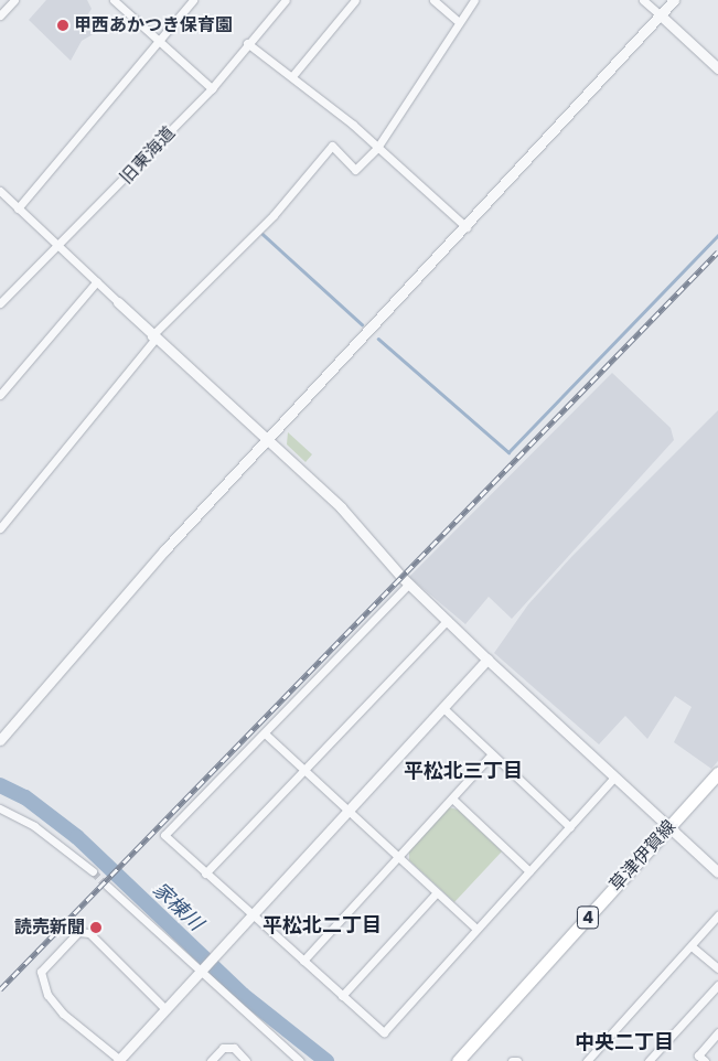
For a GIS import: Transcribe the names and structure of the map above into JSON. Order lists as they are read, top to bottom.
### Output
{
  "streets": {
    "main road": ["草津伊賀線", "4"],
    "street": ["旧東海道"]
  },
  "districts": ["平松北三丁目", "平松北二丁目", "中央二丁目"],
  "water": ["家棟川"],
  "places": ["甲西あかつき保育園", "読売新聞"]
}
